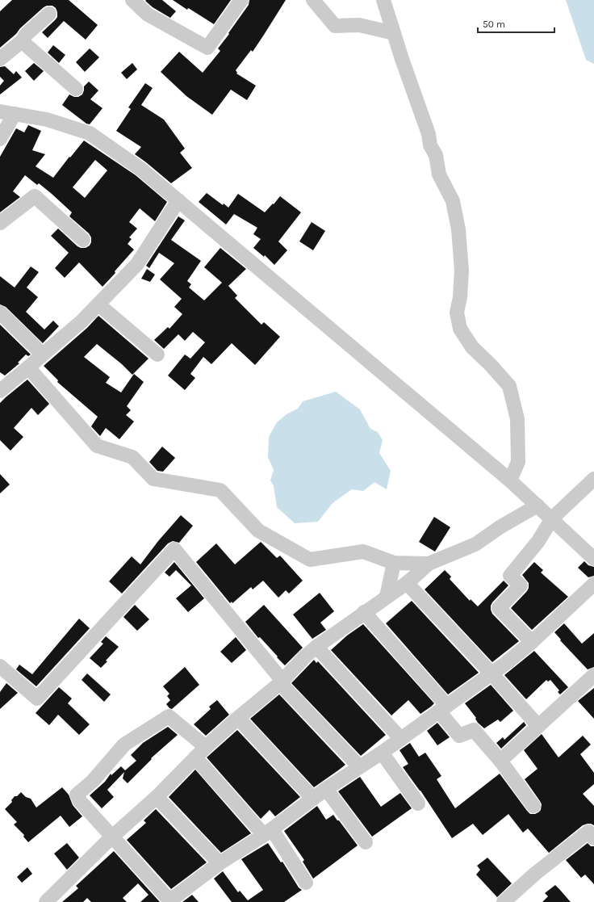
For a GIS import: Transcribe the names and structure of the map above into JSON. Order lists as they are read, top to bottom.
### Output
{
  "scale_bar": "50 m"
}
